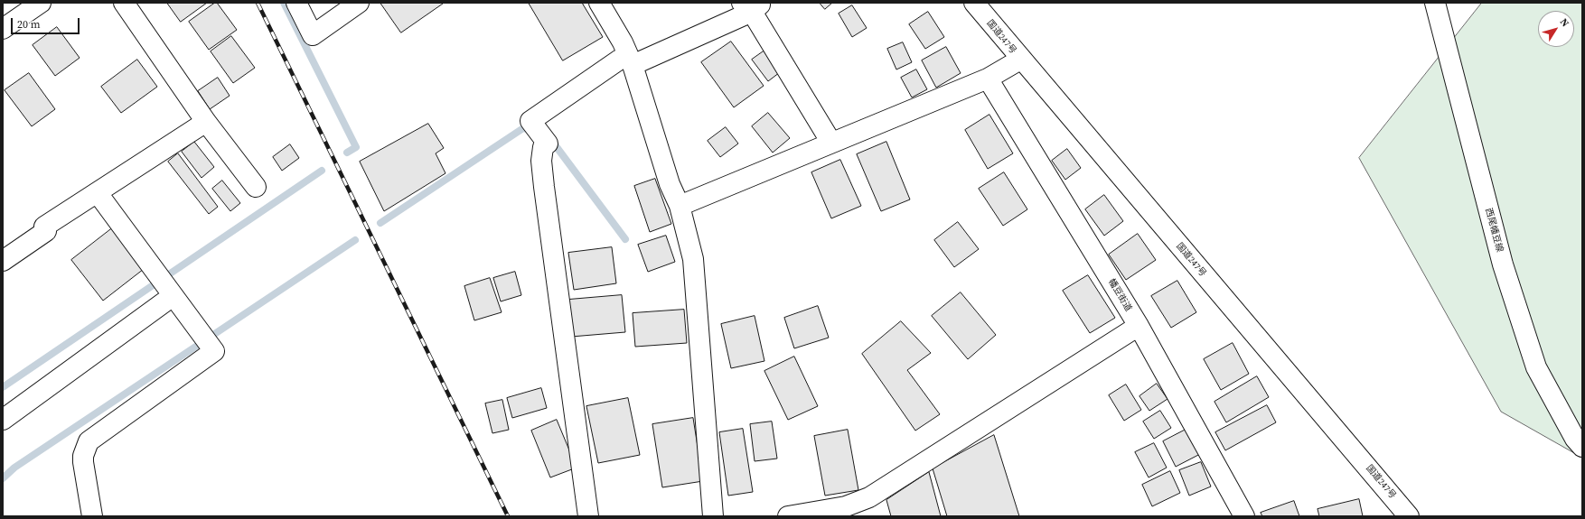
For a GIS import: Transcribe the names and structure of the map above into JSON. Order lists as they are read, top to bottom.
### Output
{
  "streets": {
    "main road": ["国道247号", "西尾幡豆線", "幡豆街道"]
  },
  "scale_bar": "20 m",
  "north": "top right"
}
